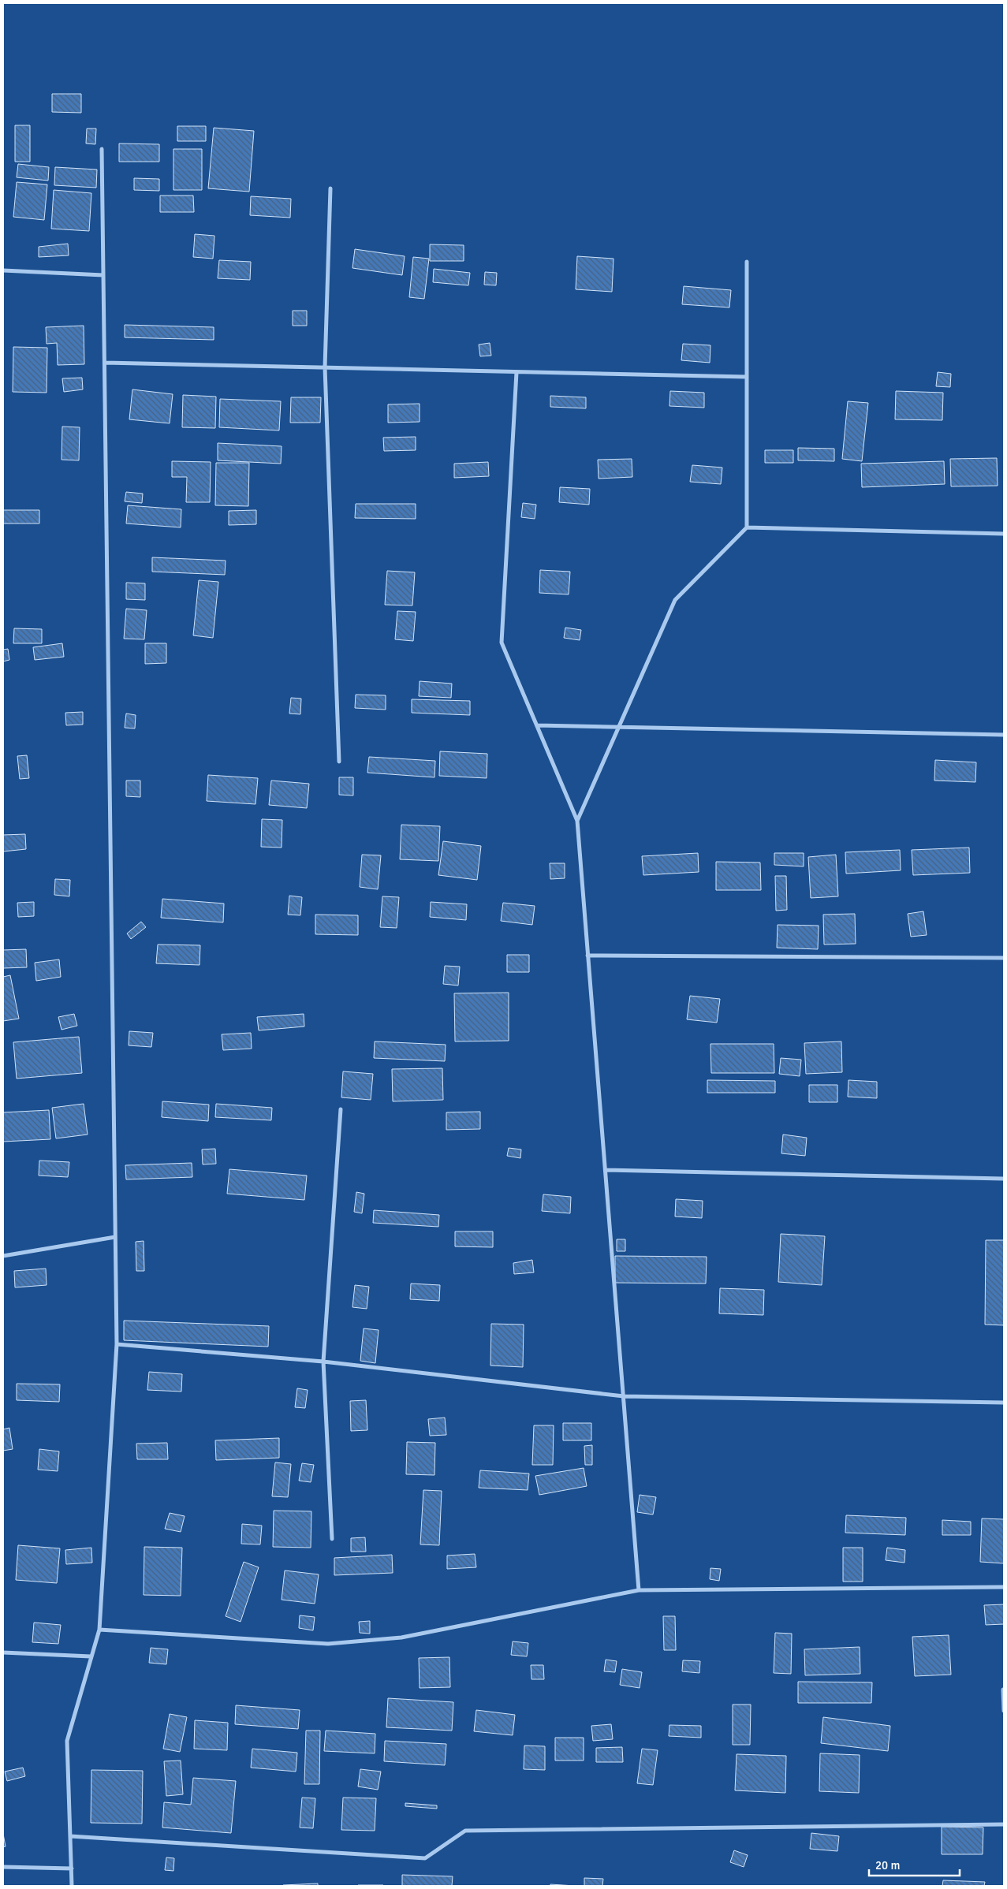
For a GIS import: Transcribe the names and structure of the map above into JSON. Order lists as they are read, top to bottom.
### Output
{
  "scale_bar": "20 m"
}
